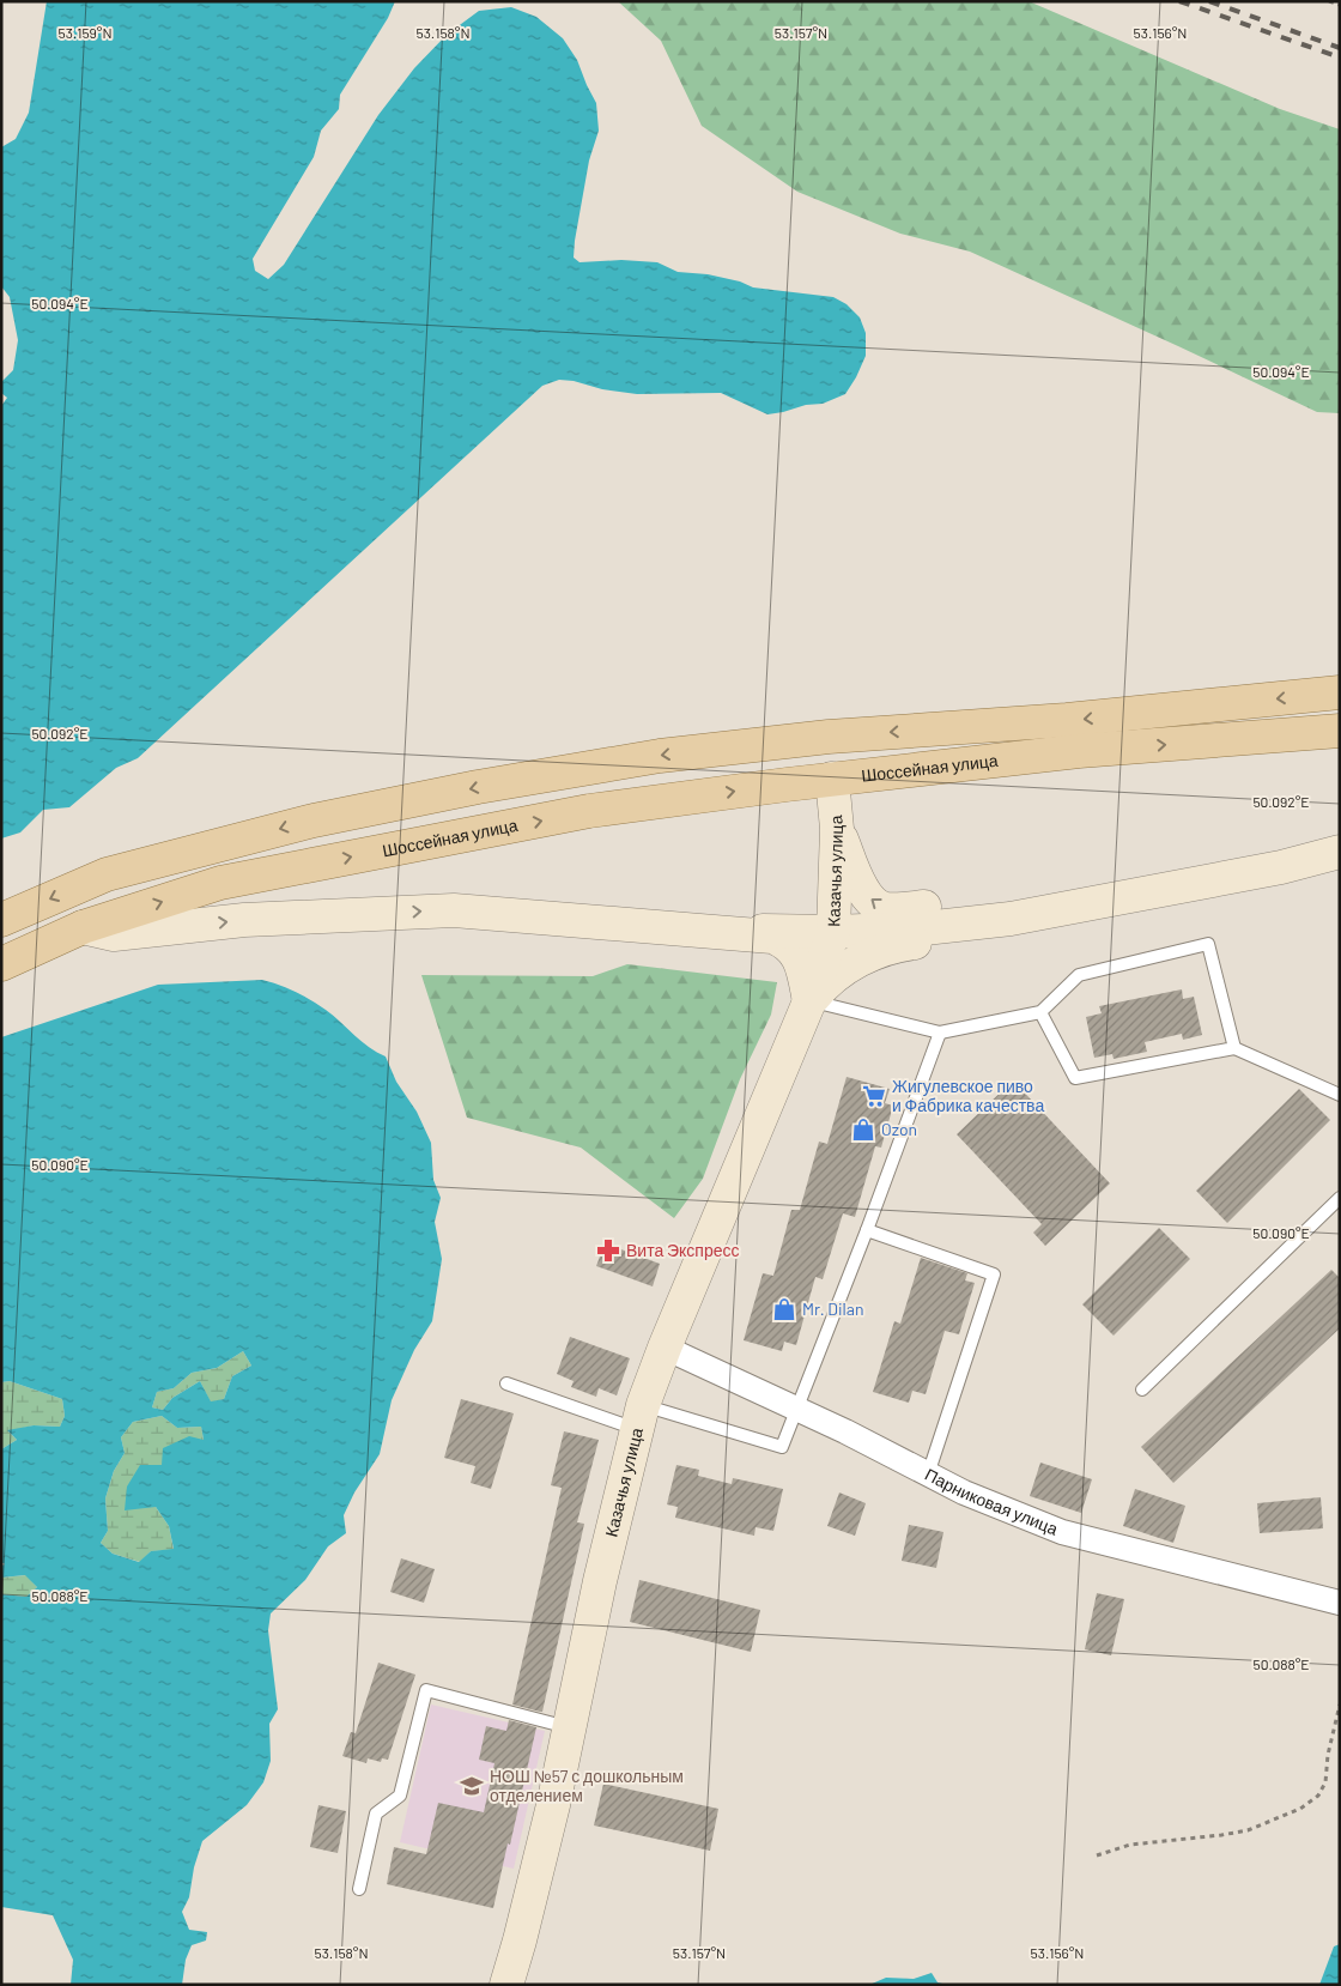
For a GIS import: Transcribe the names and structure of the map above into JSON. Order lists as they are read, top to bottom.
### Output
{
  "streets": {
    "main road": ["Шоссейная улица", "Казачья улица"],
    "street": ["Парниковая улица"]
  },
  "crossings": [
    ["Шоссейная улица", "Казачья улица"],
    ["Казачья улица", "Парниковая улица"]
  ],
  "places": {
    "supermarket": ["Жигулевское пиво и Фабрика качества"],
    "shop": ["Ozon", "Mr. Dilan"],
    "pharmacy": ["Вита Экспресс"],
    "school or university": ["НОШ №57 с дошкольным отделением"]
  },
  "coordinates": [
    "53.159°N",
    "53.158°N",
    "53.157°N",
    "53.156°N",
    "50.094°E",
    "50.092°E",
    "50.090°E",
    "50.088°E"
  ]
}
